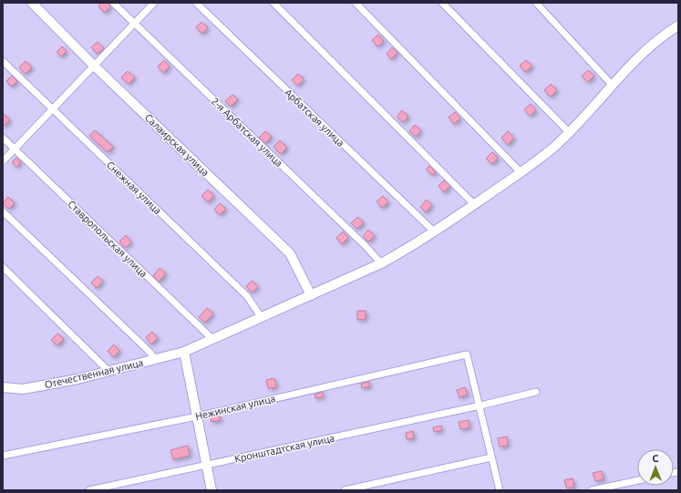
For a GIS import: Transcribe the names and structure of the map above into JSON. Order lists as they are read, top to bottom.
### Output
{
  "streets": {
    "main road": ["Салаирская улица", "Отечественная улица"],
    "street": [
      "Арбатская улица",
      "2-я Арбатская улица",
      "Снежная улица",
      "Ставропольская улица",
      "Нежинская улица",
      "Кронштадтская улица"
    ]
  },
  "crossings": [
    ["Арбатская улица", "Отечественная улица"],
    ["2-я Арбатская улица", "Отечественная улица"],
    ["Салаирская улица", "Отечественная улица"],
    ["Снежная улица", "Отечественная улица"],
    ["Ставропольская улица", "Отечественная улица"],
    ["Нежинская улица", "Кронштадтская улица"]
  ],
  "north": "top"
}
